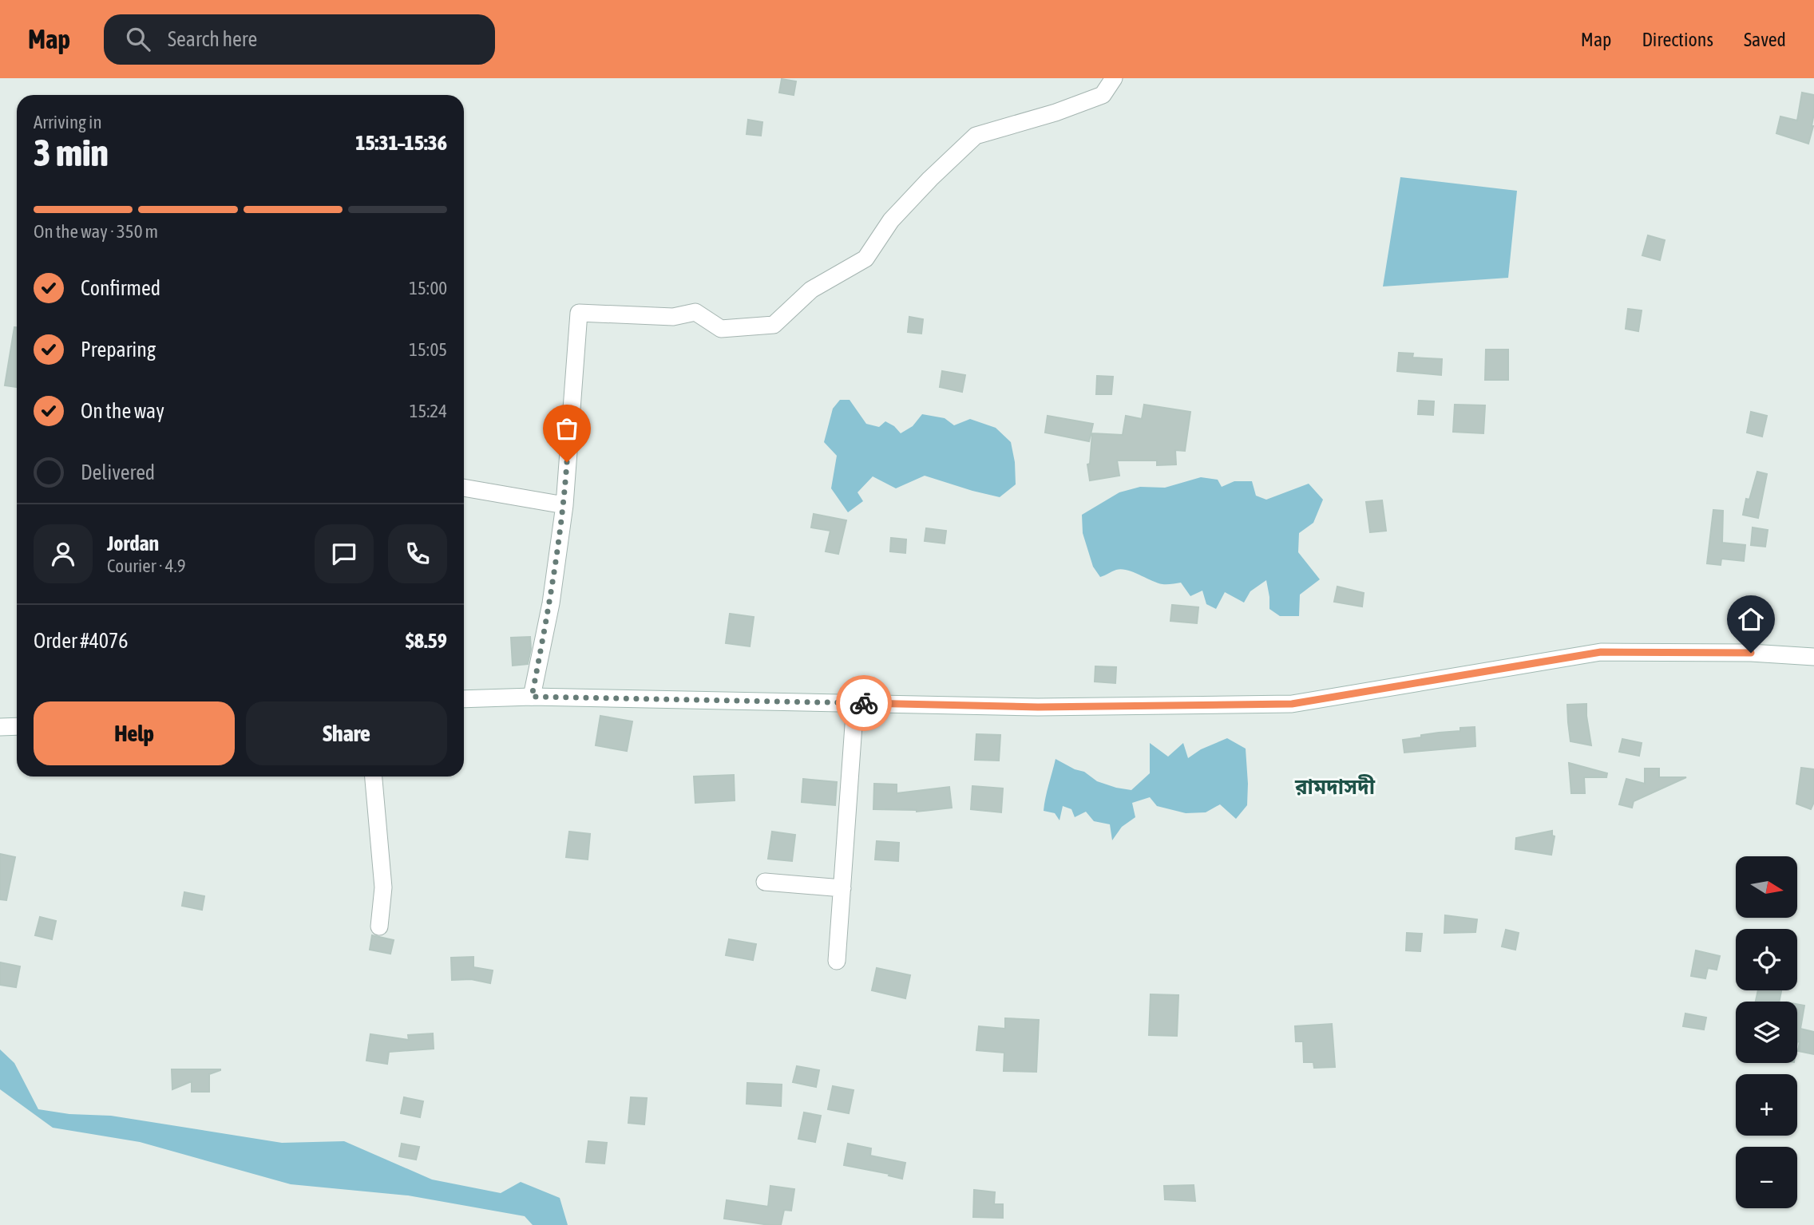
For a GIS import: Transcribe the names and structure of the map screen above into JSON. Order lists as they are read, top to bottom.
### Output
{
  "districts": ["রামদাসদী"],
  "north": "right",
  "page": {
    "header": "Map",
    "search": "Search here",
    "nav": ["Map", "Directions", "Saved"],
    "heading": ["3 min", "Arriving in", "15:31–15:36"],
    "panel": [
      "Jordan",
      "Courier · 4.9",
      "Order #4076",
      "$8.59"
    ],
    "bar": "On the way · 350 m",
    "list": [
      ["Confirmed", "15:00"],
      ["Preparing", "15:05"],
      ["On the way", "15:24"],
      "Delivered"
    ],
    "buttons": ["Help", "Share"],
    "map_buttons": ["+", "−"]
  }
}
